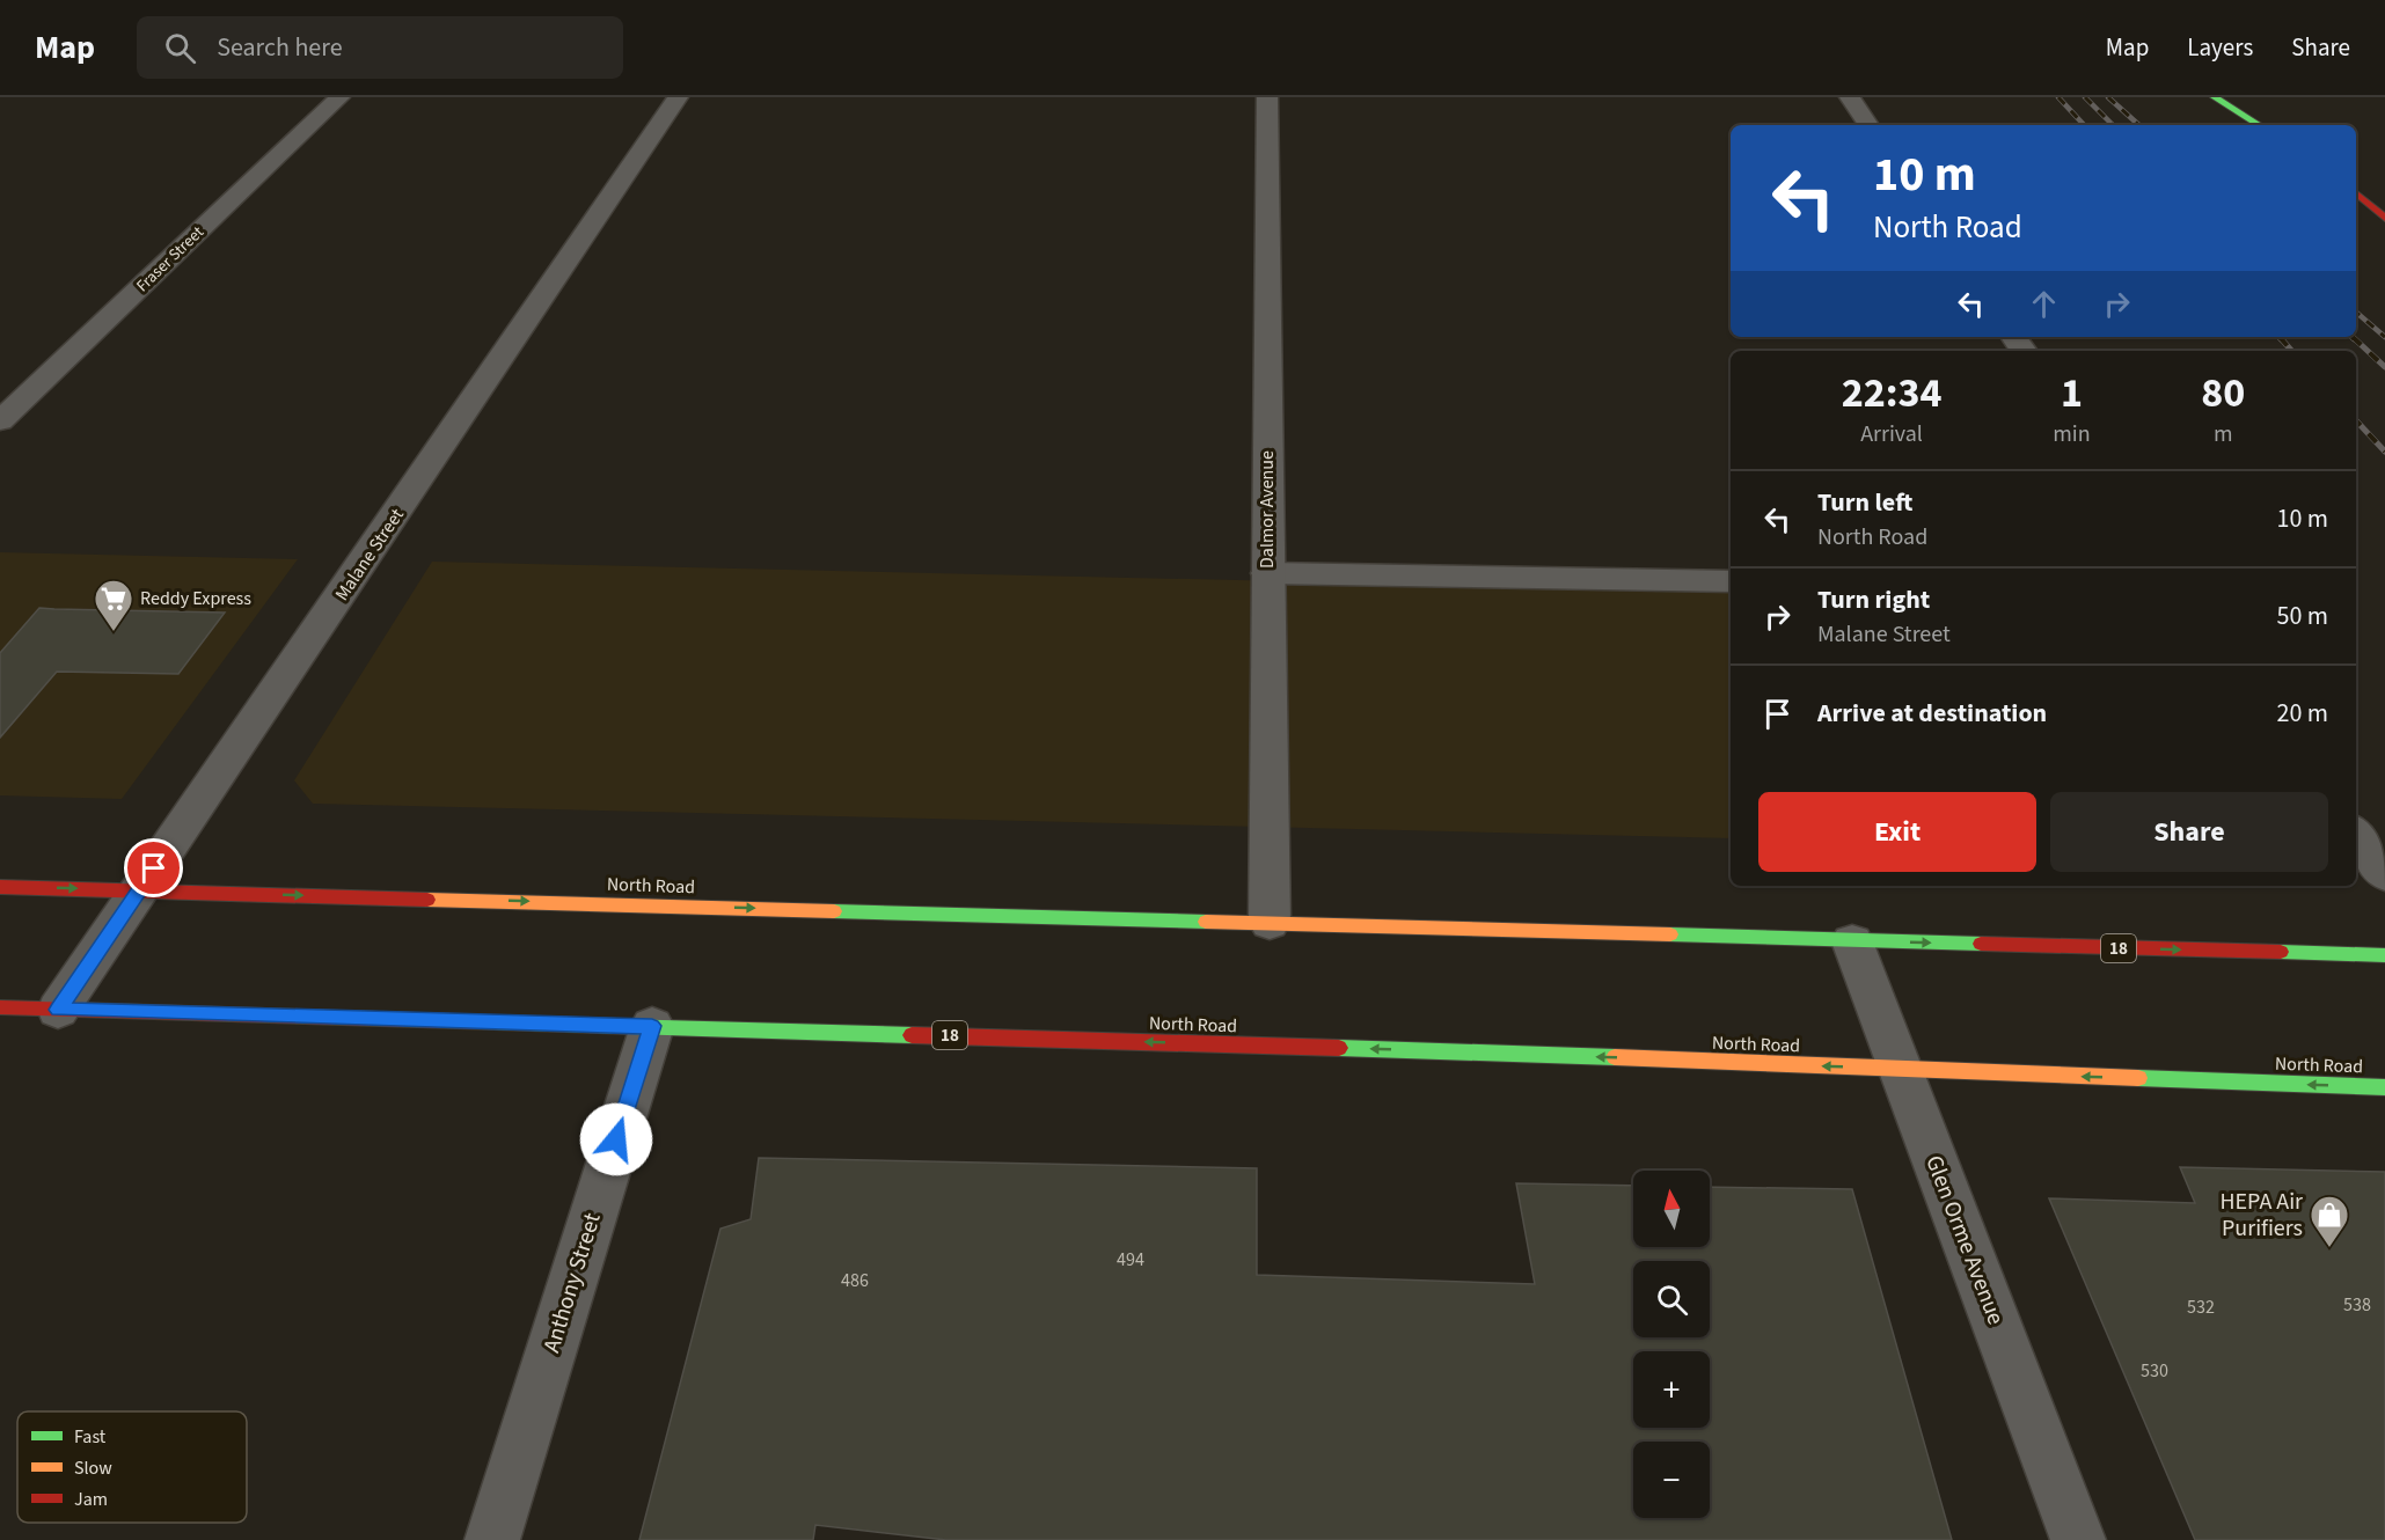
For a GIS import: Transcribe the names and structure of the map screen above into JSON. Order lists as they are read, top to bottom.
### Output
{
  "streets": {
    "main road": ["North Road", "18"],
    "street": [
      "Fraser Street",
      "Dalmor Avenue",
      "Malane Street",
      "Glen Orme Avenue",
      "Anthony Street"
    ]
  },
  "crossings": [
    ["Dalmor Avenue", "North Road"],
    ["Malane Street", "North Road"],
    ["North Road", "Glen Orme Avenue"],
    ["North Road", "Anthony Street"]
  ],
  "places": {
    "supermarket": ["Reddy Express"],
    "shop": ["HEPA Air Purifiers"]
  },
  "house_numbers": [
    "494",
    "486",
    "538",
    "532",
    "530"
  ],
  "legend": ["Fast", "Slow", "Jam"],
  "north": "top",
  "page": {
    "header": "Map",
    "search": "Search here",
    "nav": ["Map", "Layers", "Share"],
    "turn": ["10 m", "North Road"],
    "eta": [
      "22:34",
      "Arrival",
      "1",
      "min",
      "80",
      "m"
    ],
    "list": [
      {
        "name": "Turn left",
        "note": "North Road",
        "value": "10 m"
      },
      {
        "name": "Turn right",
        "note": "Malane Street",
        "value": "50 m"
      },
      {
        "name": "Arrive at destination",
        "value": "20 m"
      }
    ],
    "buttons": ["Exit", "Share"],
    "map_buttons": ["+", "−"]
  }
}
